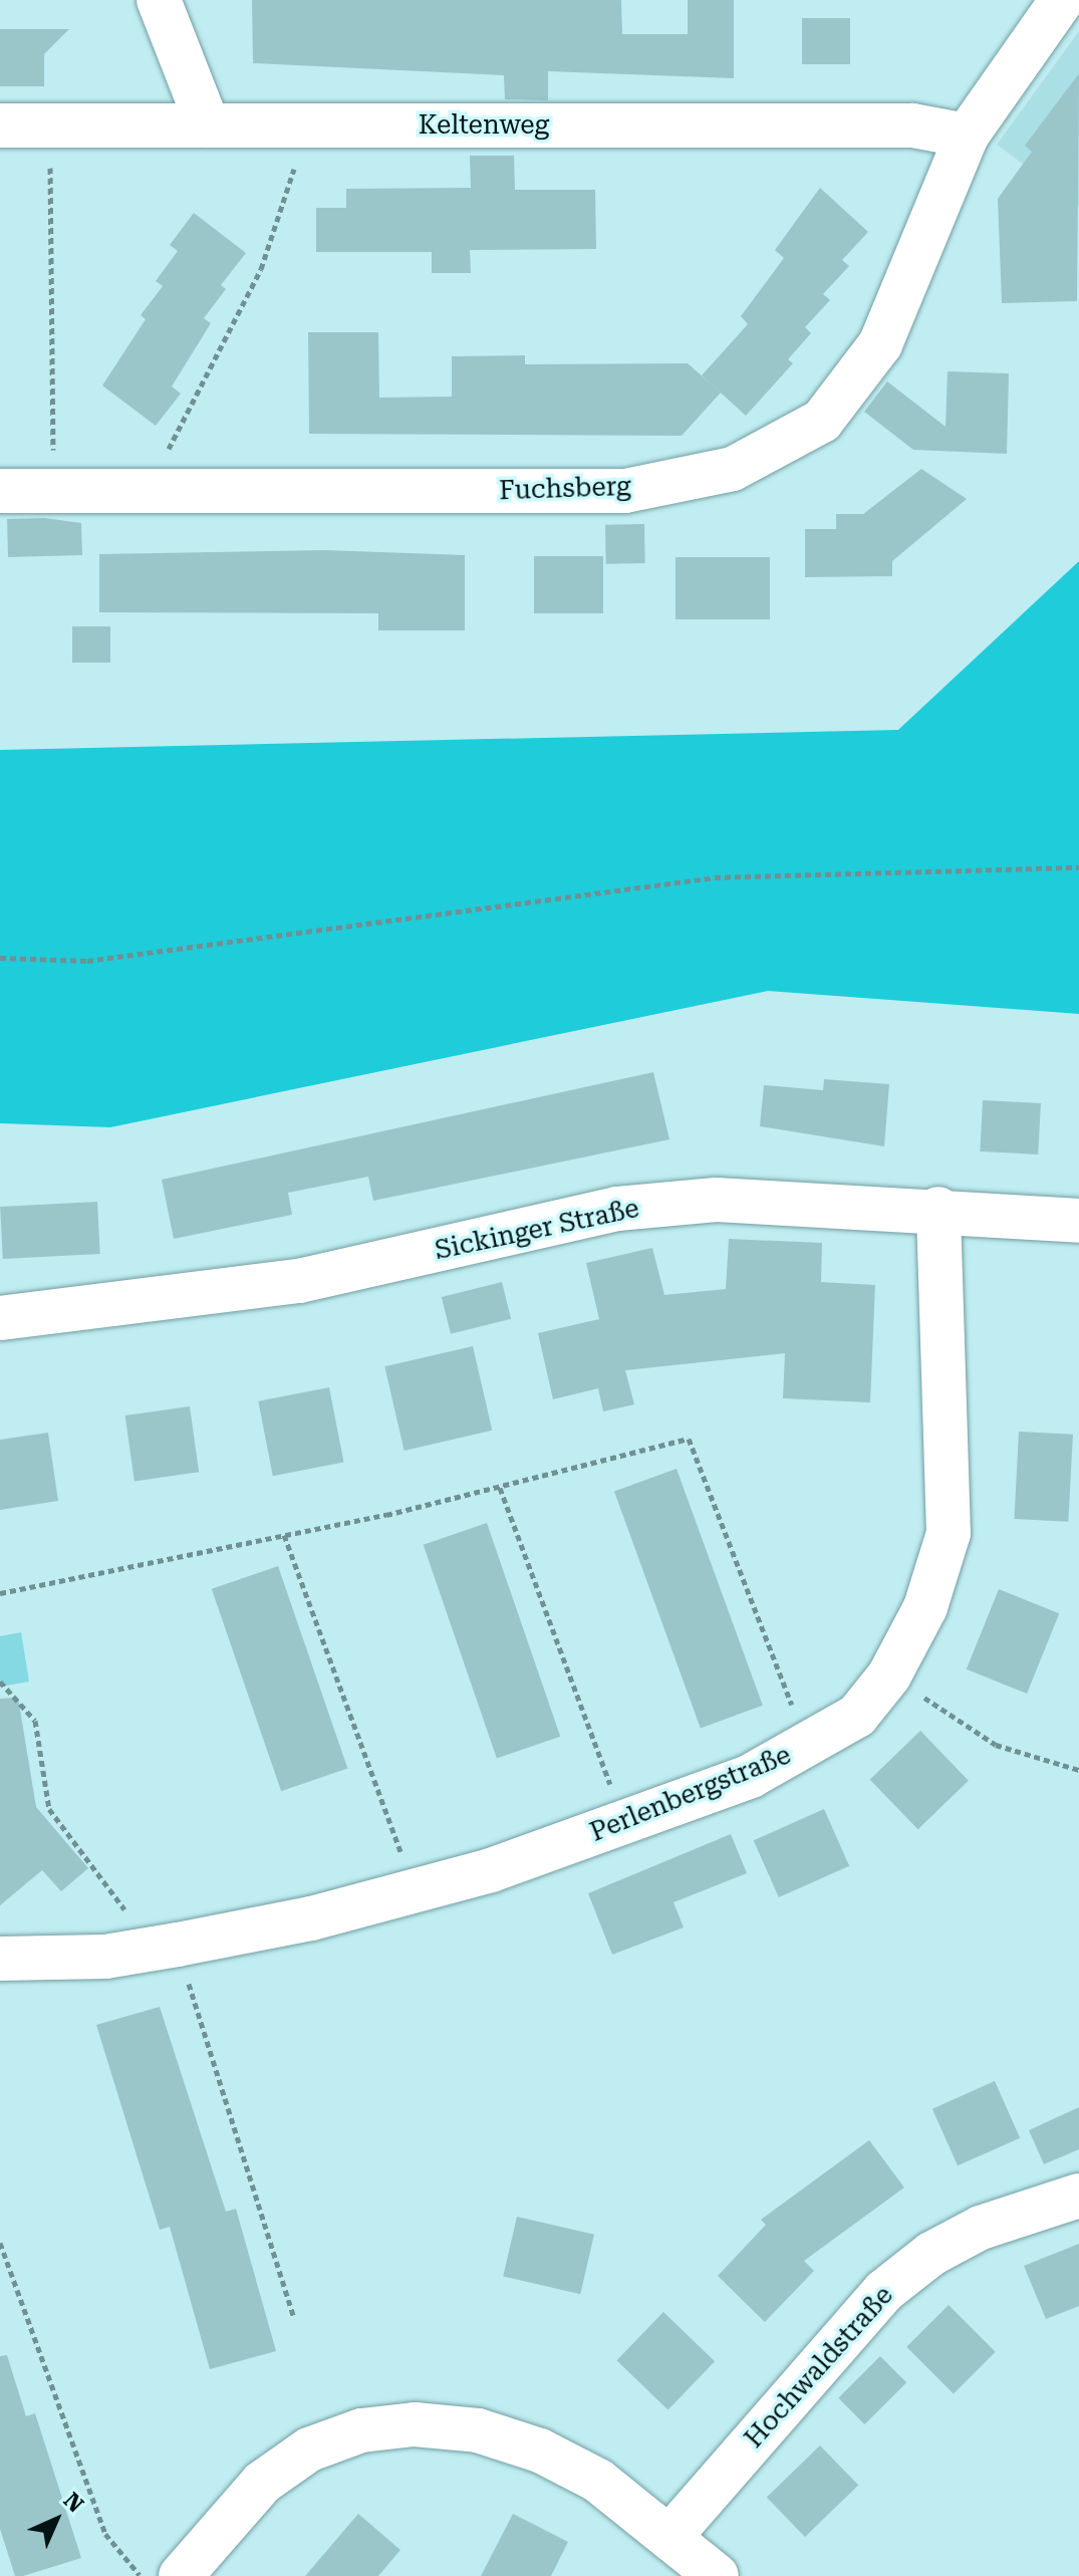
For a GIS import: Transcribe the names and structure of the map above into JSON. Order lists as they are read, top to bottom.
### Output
{
  "streets": {
    "street": [
      "Keltenweg",
      "Fuchsberg",
      "Sickinger Straße",
      "Perlenbergstraße",
      "Hochwaldstraße"
    ]
  },
  "crossings": [
    ["Keltenweg", "Fuchsberg"],
    ["Sickinger Straße", "Perlenbergstraße"]
  ],
  "north": "top right"
}
